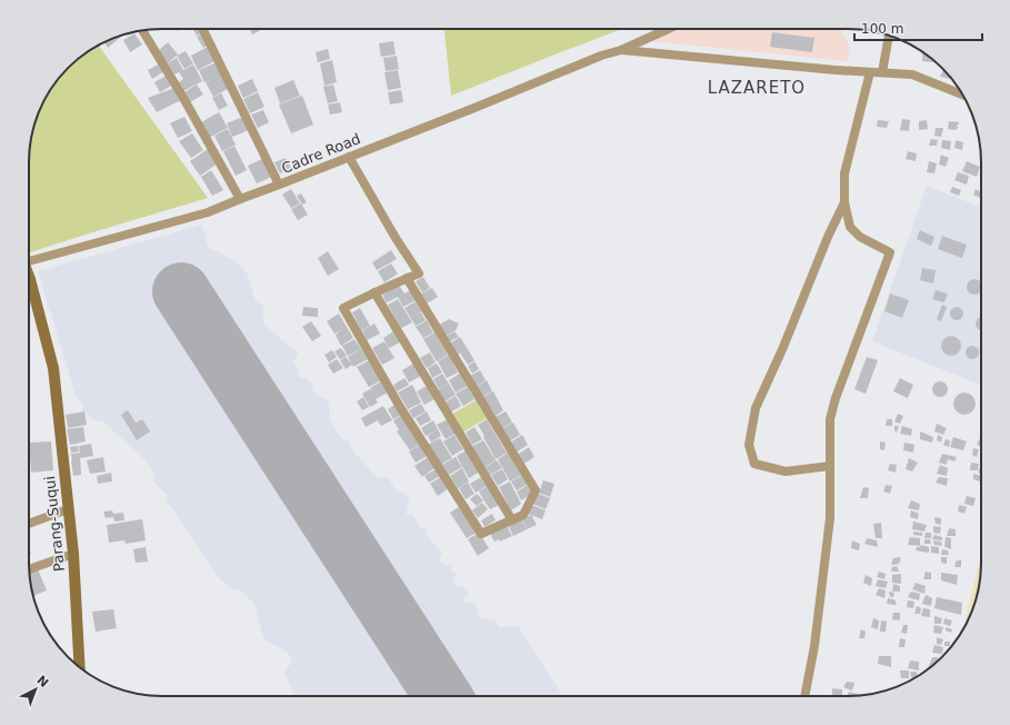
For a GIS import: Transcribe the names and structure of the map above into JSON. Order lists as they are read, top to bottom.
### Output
{
  "streets": {
    "main road": ["Parang-Suqui"],
    "street": ["Cadre Road"]
  },
  "districts": ["LAZARETO"],
  "scale_bar": "100 m",
  "north": "top right"
}
